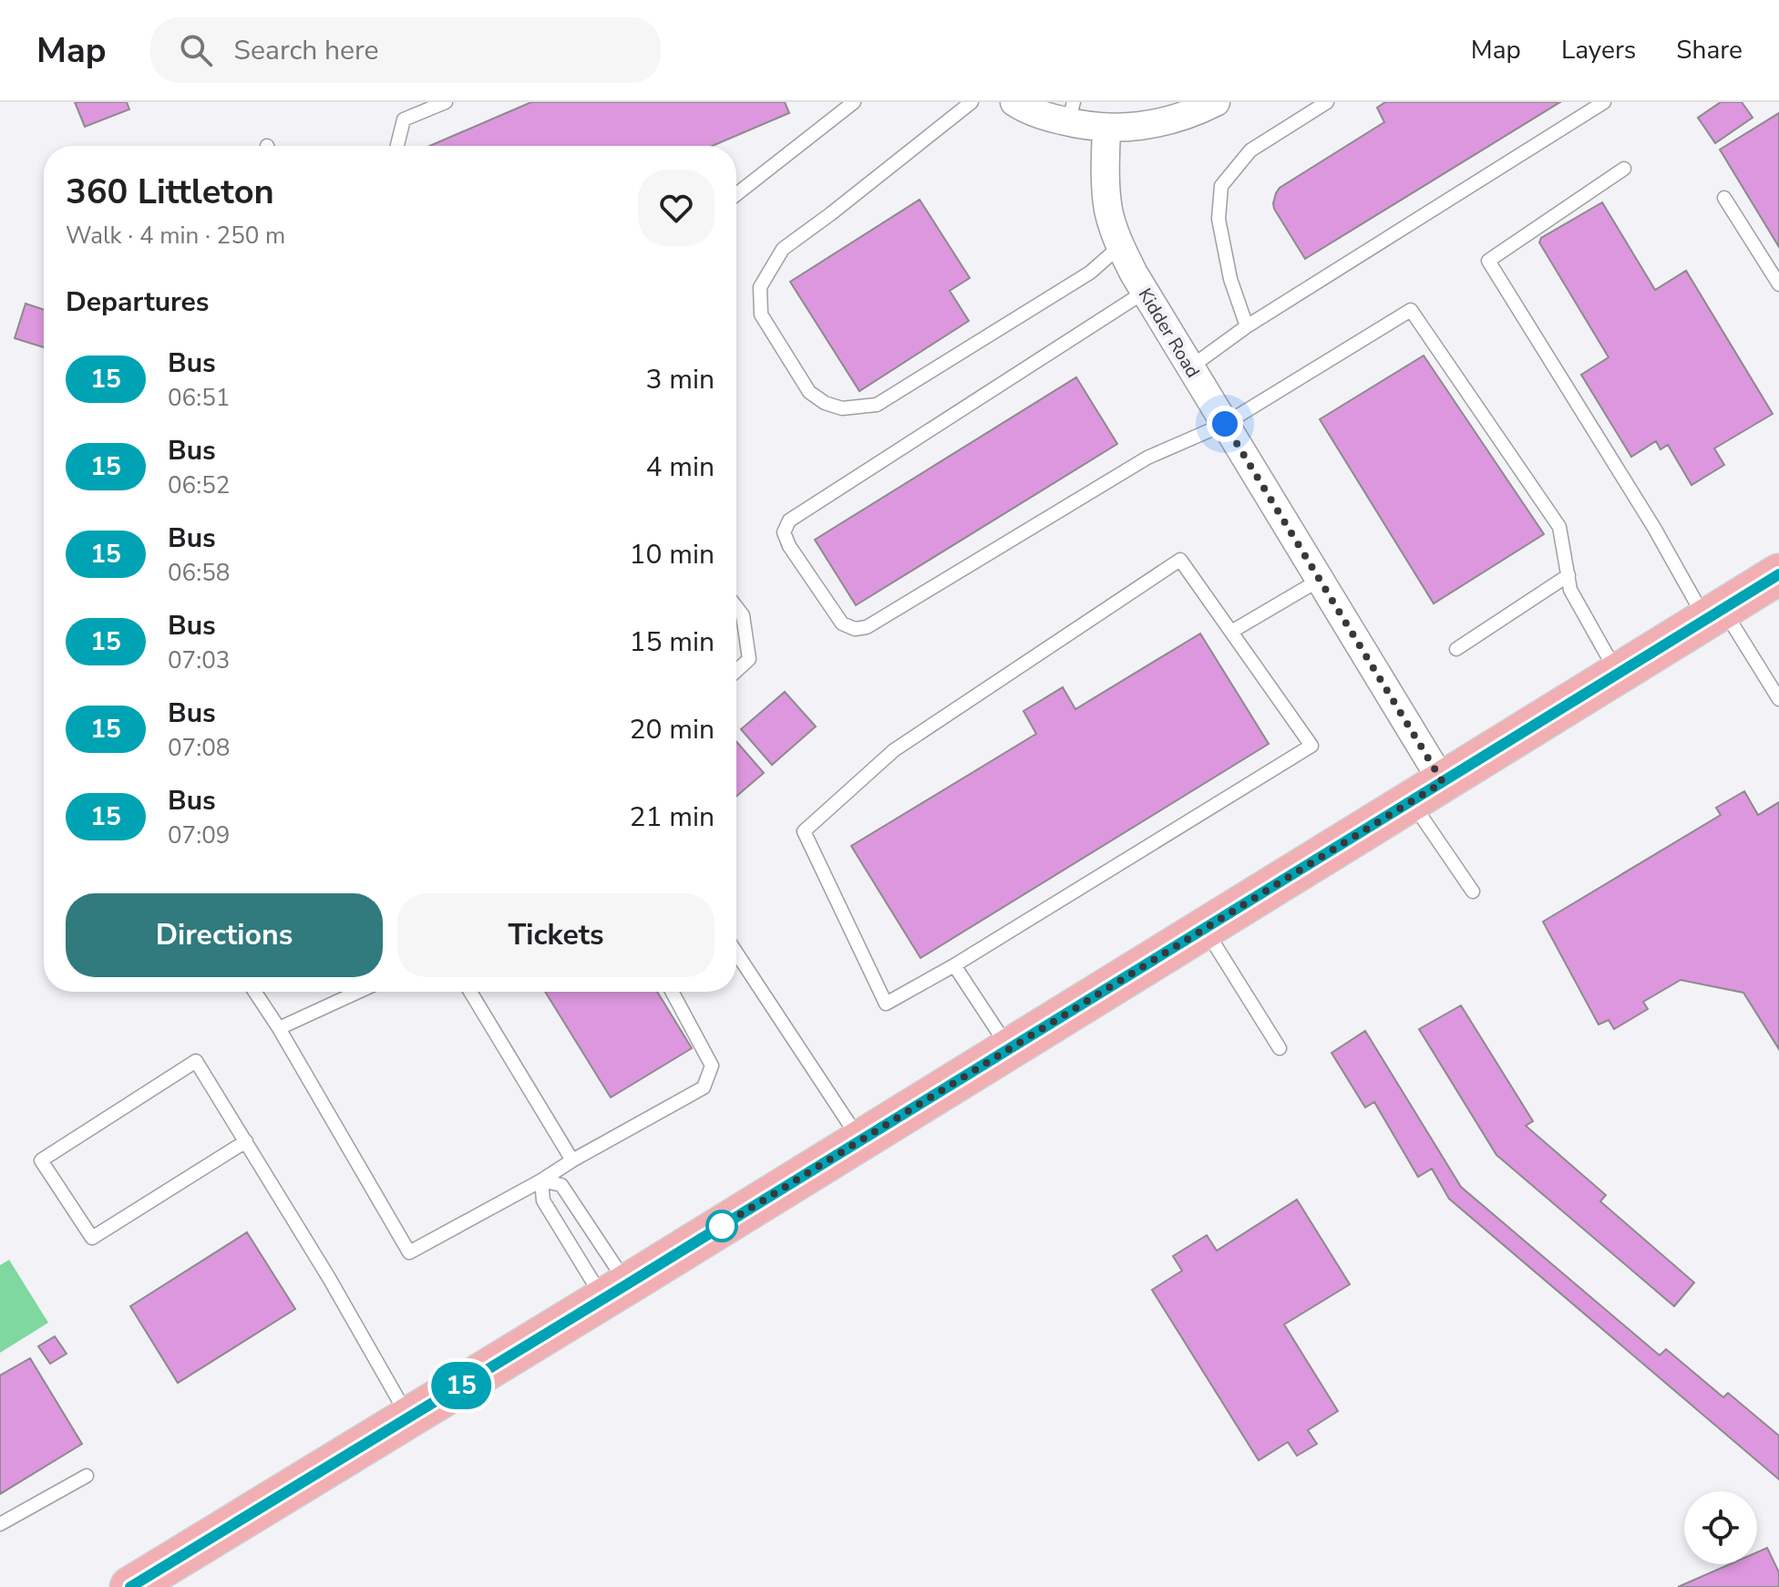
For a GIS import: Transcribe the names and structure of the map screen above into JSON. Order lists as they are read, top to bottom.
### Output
{
  "streets": {
    "street": ["Kidder Road"]
  },
  "lines": ["bus line 15"],
  "page": {
    "header": "Map",
    "search": "Search here",
    "nav": ["Map", "Layers", "Share"],
    "on_map": "15",
    "heading": [
      ["360 Littleton", "Walk · 4 min · 250 m"],
      "Departures"
    ],
    "list": [
      {
        "mark": "15",
        "name": "Bus",
        "note": "06:51",
        "value": "3 min"
      },
      {
        "mark": "15",
        "name": "Bus",
        "note": "06:52",
        "value": "4 min"
      },
      {
        "mark": "15",
        "name": "Bus",
        "note": "06:58",
        "value": "10 min"
      },
      {
        "mark": "15",
        "name": "Bus",
        "note": "07:03",
        "value": "15 min"
      },
      {
        "mark": "15",
        "name": "Bus",
        "note": "07:08",
        "value": "20 min"
      },
      {
        "mark": "15",
        "name": "Bus",
        "note": "07:09",
        "value": "21 min"
      }
    ],
    "buttons": ["Directions", "Tickets"]
  }
}
